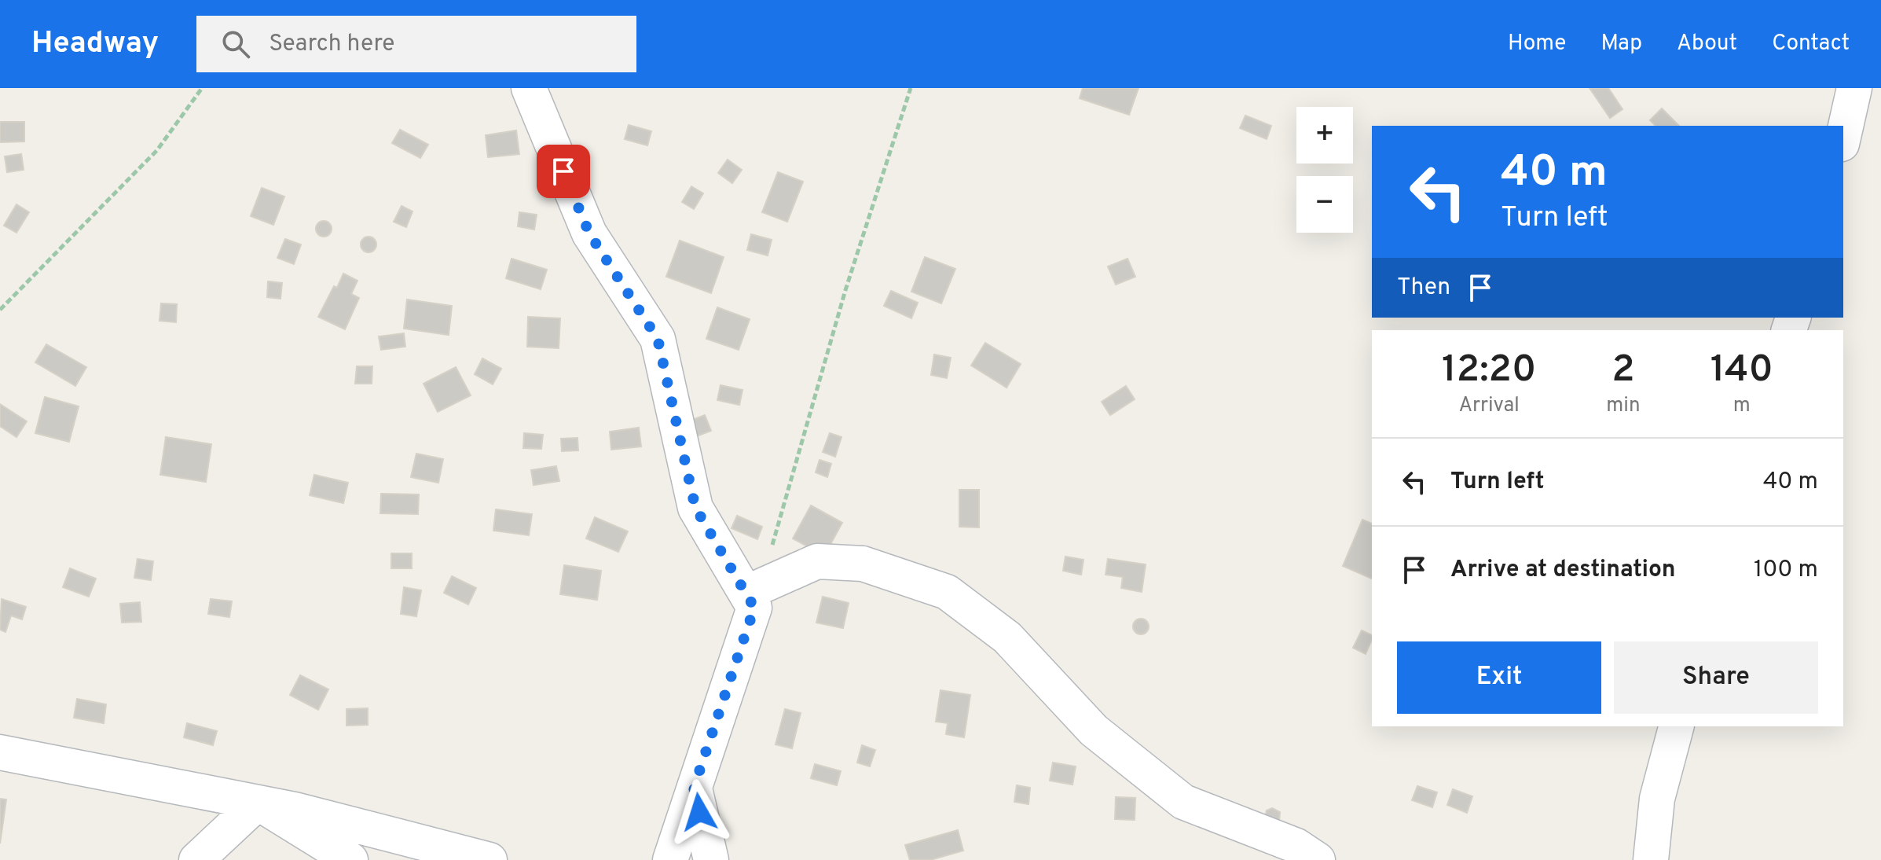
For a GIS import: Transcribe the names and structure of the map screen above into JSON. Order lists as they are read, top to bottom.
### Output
{
  "page": {
    "header": "Headway",
    "search": "Search here",
    "nav": [
      "Home",
      "Map",
      "About",
      "Contact"
    ],
    "map_buttons": ["+", "−"],
    "turn": ["40 m", "Turn left"],
    "then": "Then",
    "eta": [
      "12:20",
      "Arrival",
      "2",
      "min",
      "140",
      "m"
    ],
    "list": [
      {
        "name": "Turn left",
        "value": "40 m"
      },
      {
        "name": "Arrive at destination",
        "value": "100 m"
      }
    ],
    "buttons": ["Exit", "Share"]
  }
}
